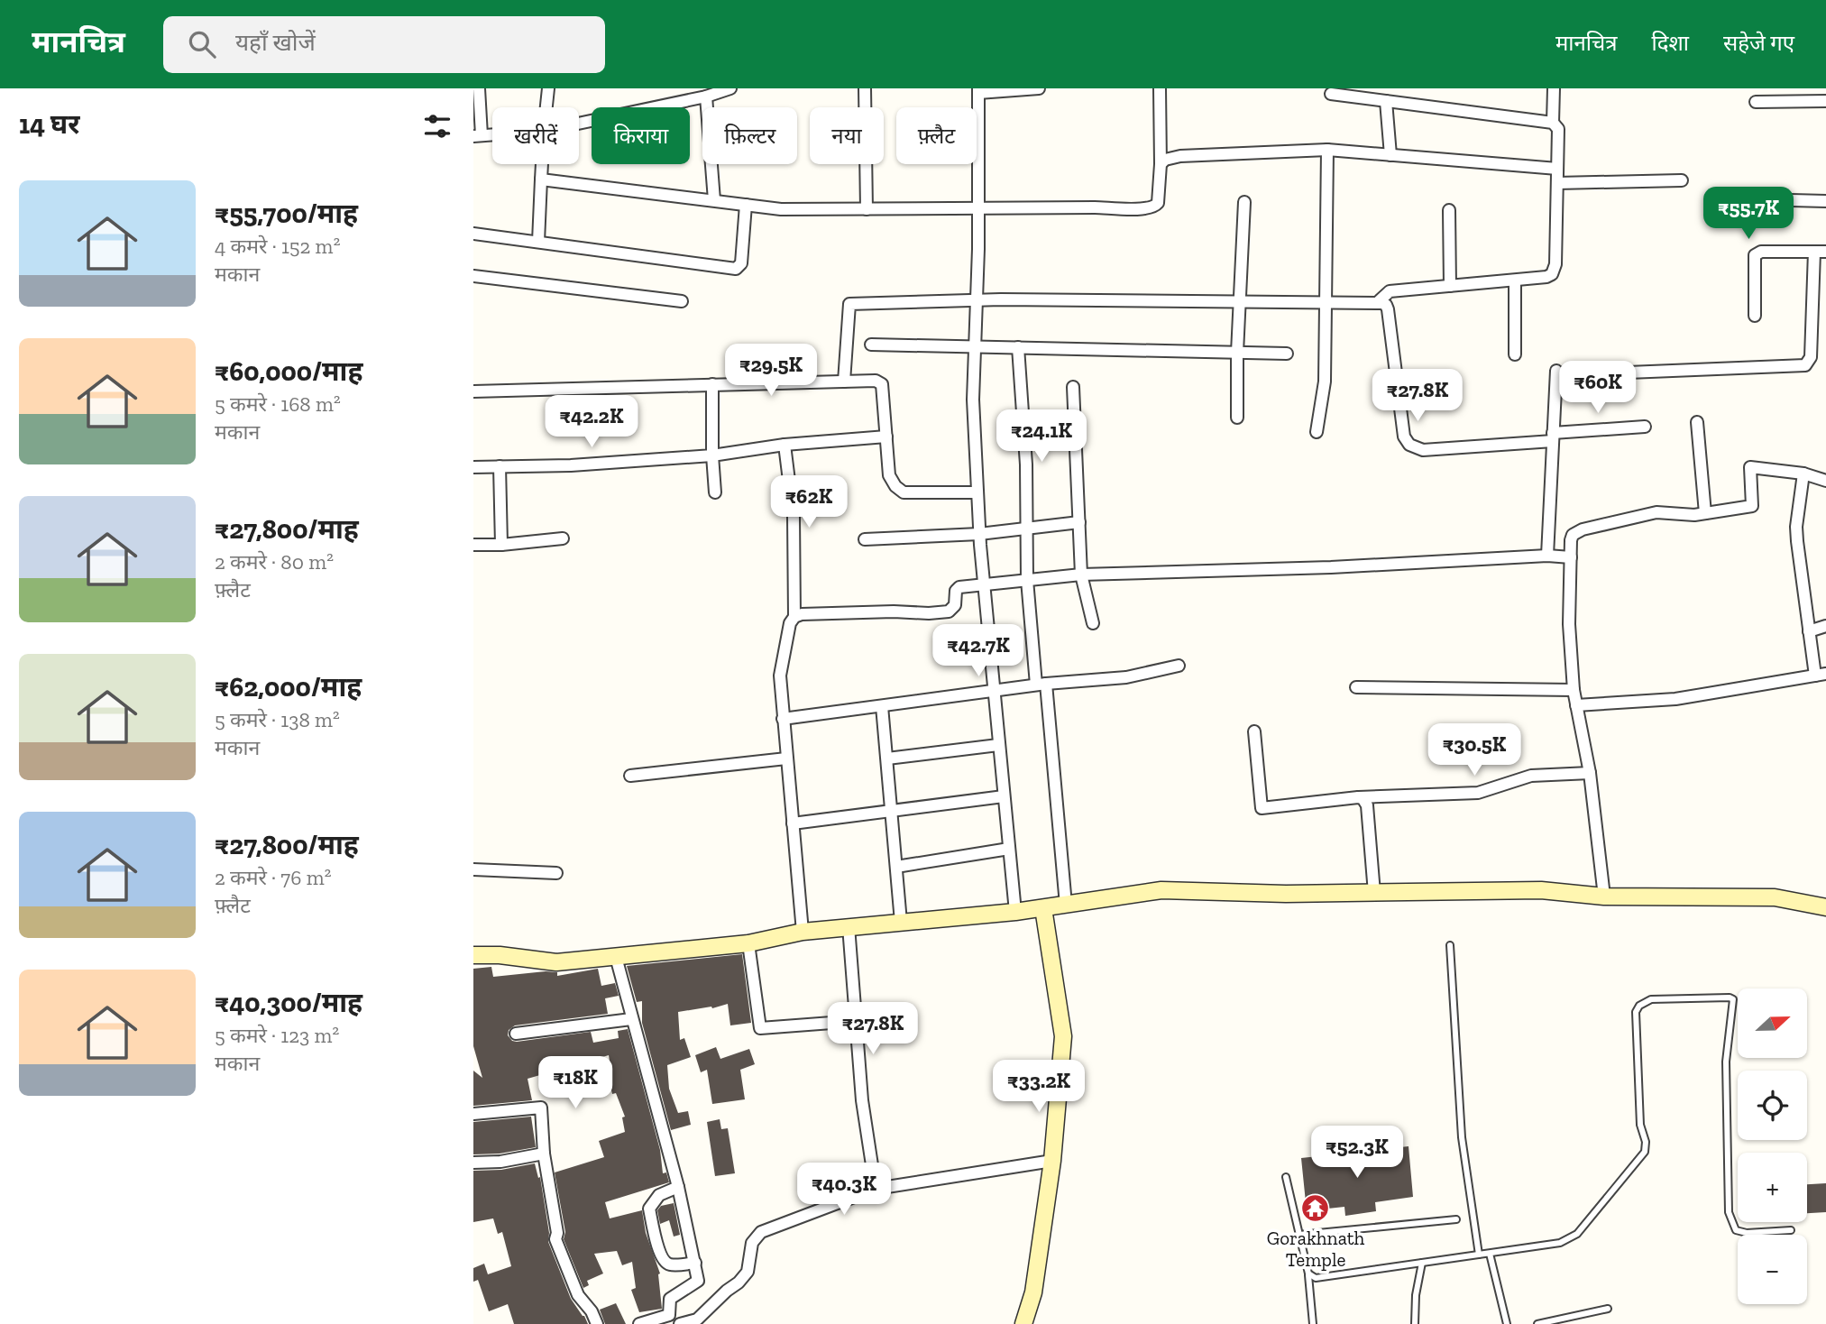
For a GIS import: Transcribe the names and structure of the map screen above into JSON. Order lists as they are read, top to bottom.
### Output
{
  "places": {
    "temple": ["Gorakhnath Temple"]
  },
  "north": "right",
  "page": {
    "header": "मानचित्र",
    "search": "यहाँ खोजें",
    "nav": ["मानचित्र", "दिशा", "सहेजे गए"],
    "heading": "14 घर",
    "chip": [
      "खरीदें",
      "किराया",
      "फ़िल्टर",
      "नया",
      "फ़्लैट"
    ],
    "list": [
      {
        "name": "₹55,700/माह",
        "note": "4 कमरे · 152 m² · मकान"
      },
      {
        "name": "₹60,000/माह",
        "note": "5 कमरे · 168 m² · मकान"
      },
      {
        "name": "₹27,800/माह",
        "note": "2 कमरे · 80 m² · फ़्लैट"
      },
      {
        "name": "₹62,000/माह",
        "note": "5 कमरे · 138 m² · मकान"
      },
      {
        "name": "₹27,800/माह",
        "note": "2 कमरे · 76 m² · फ़्लैट"
      },
      {
        "name": "₹40,300/माह",
        "note": "5 कमरे · 123 m² · मकान"
      }
    ],
    "price": [
      "₹55.7K",
      "₹29.5K",
      "₹60K",
      "₹27.8K",
      "₹42.2K",
      "₹24.1K",
      "₹62K",
      "₹42.7K",
      "₹30.5K",
      "₹27.8K",
      "₹18K",
      "₹33.2K",
      "₹52.3K",
      "₹40.3K"
    ],
    "map_buttons": ["+", "−"]
  }
}
